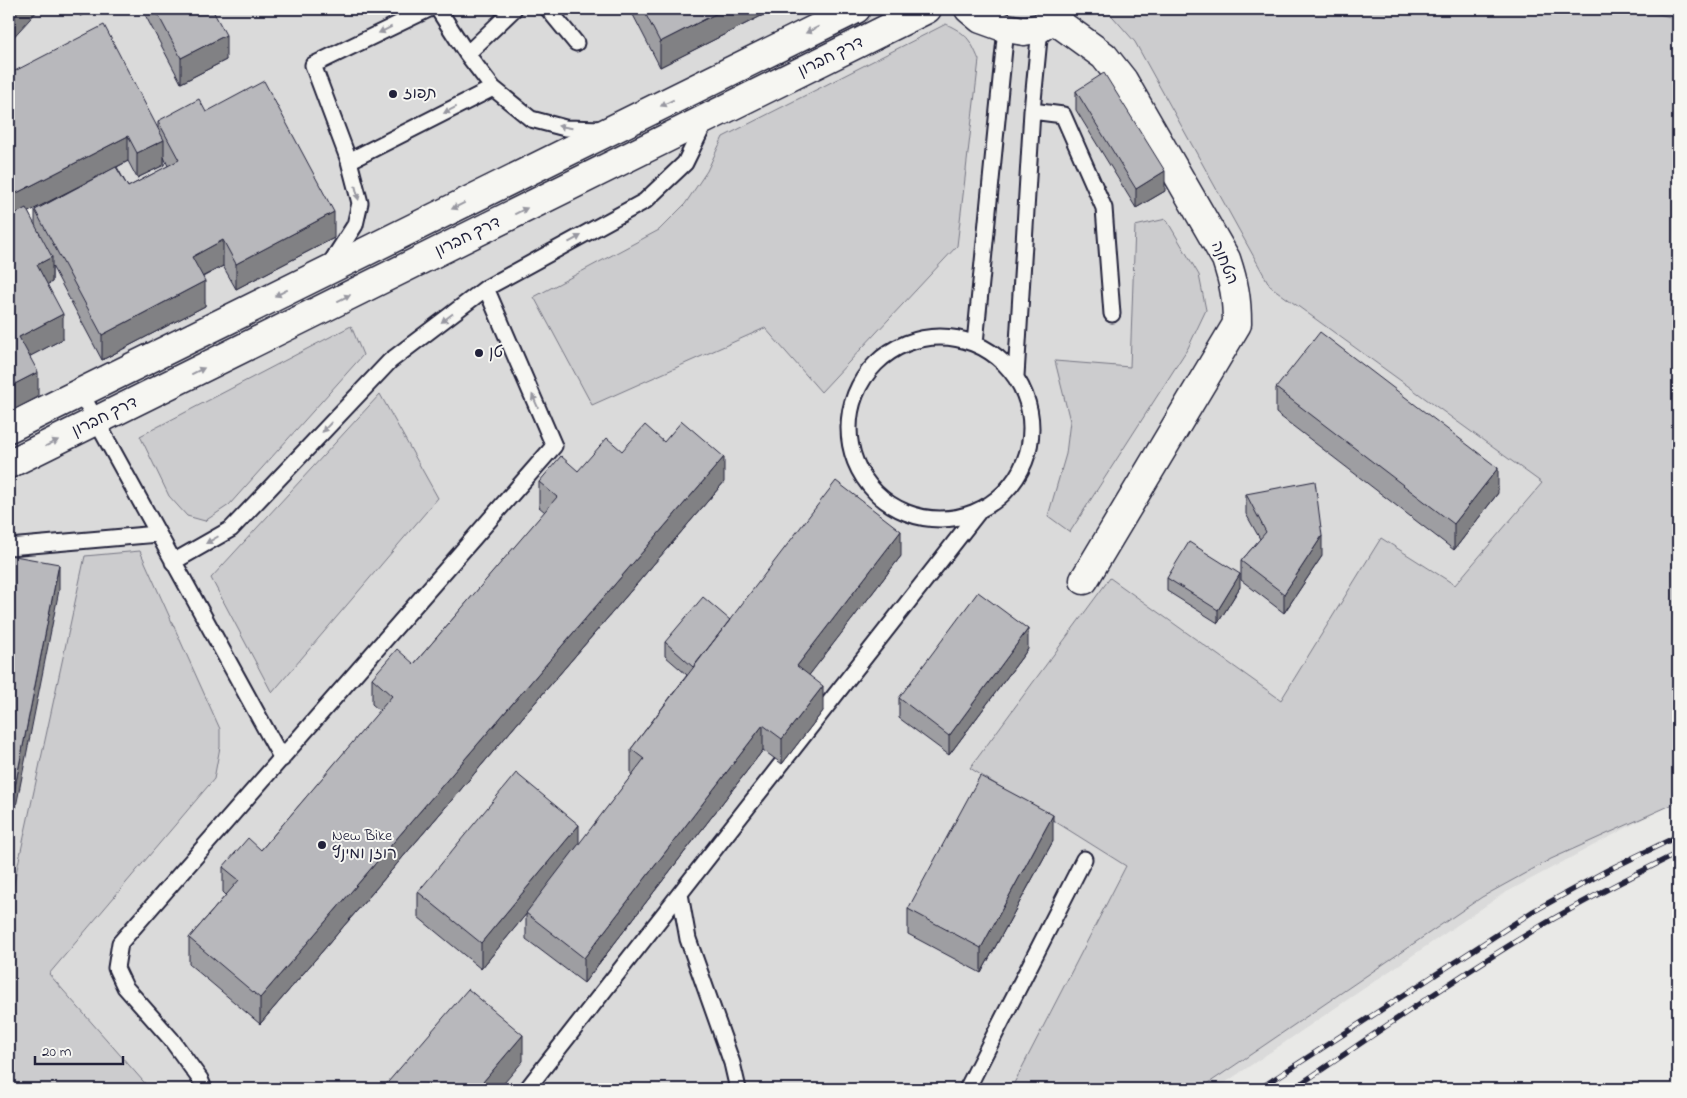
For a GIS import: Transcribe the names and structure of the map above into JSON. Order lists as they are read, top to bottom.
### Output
{
  "streets": {
    "street": ["דרך חברון", "הטחנה"]
  },
  "places": ["תפוז", "טן", "New Bike רוזן ומינץ"],
  "scale_bar": "20 m"
}
